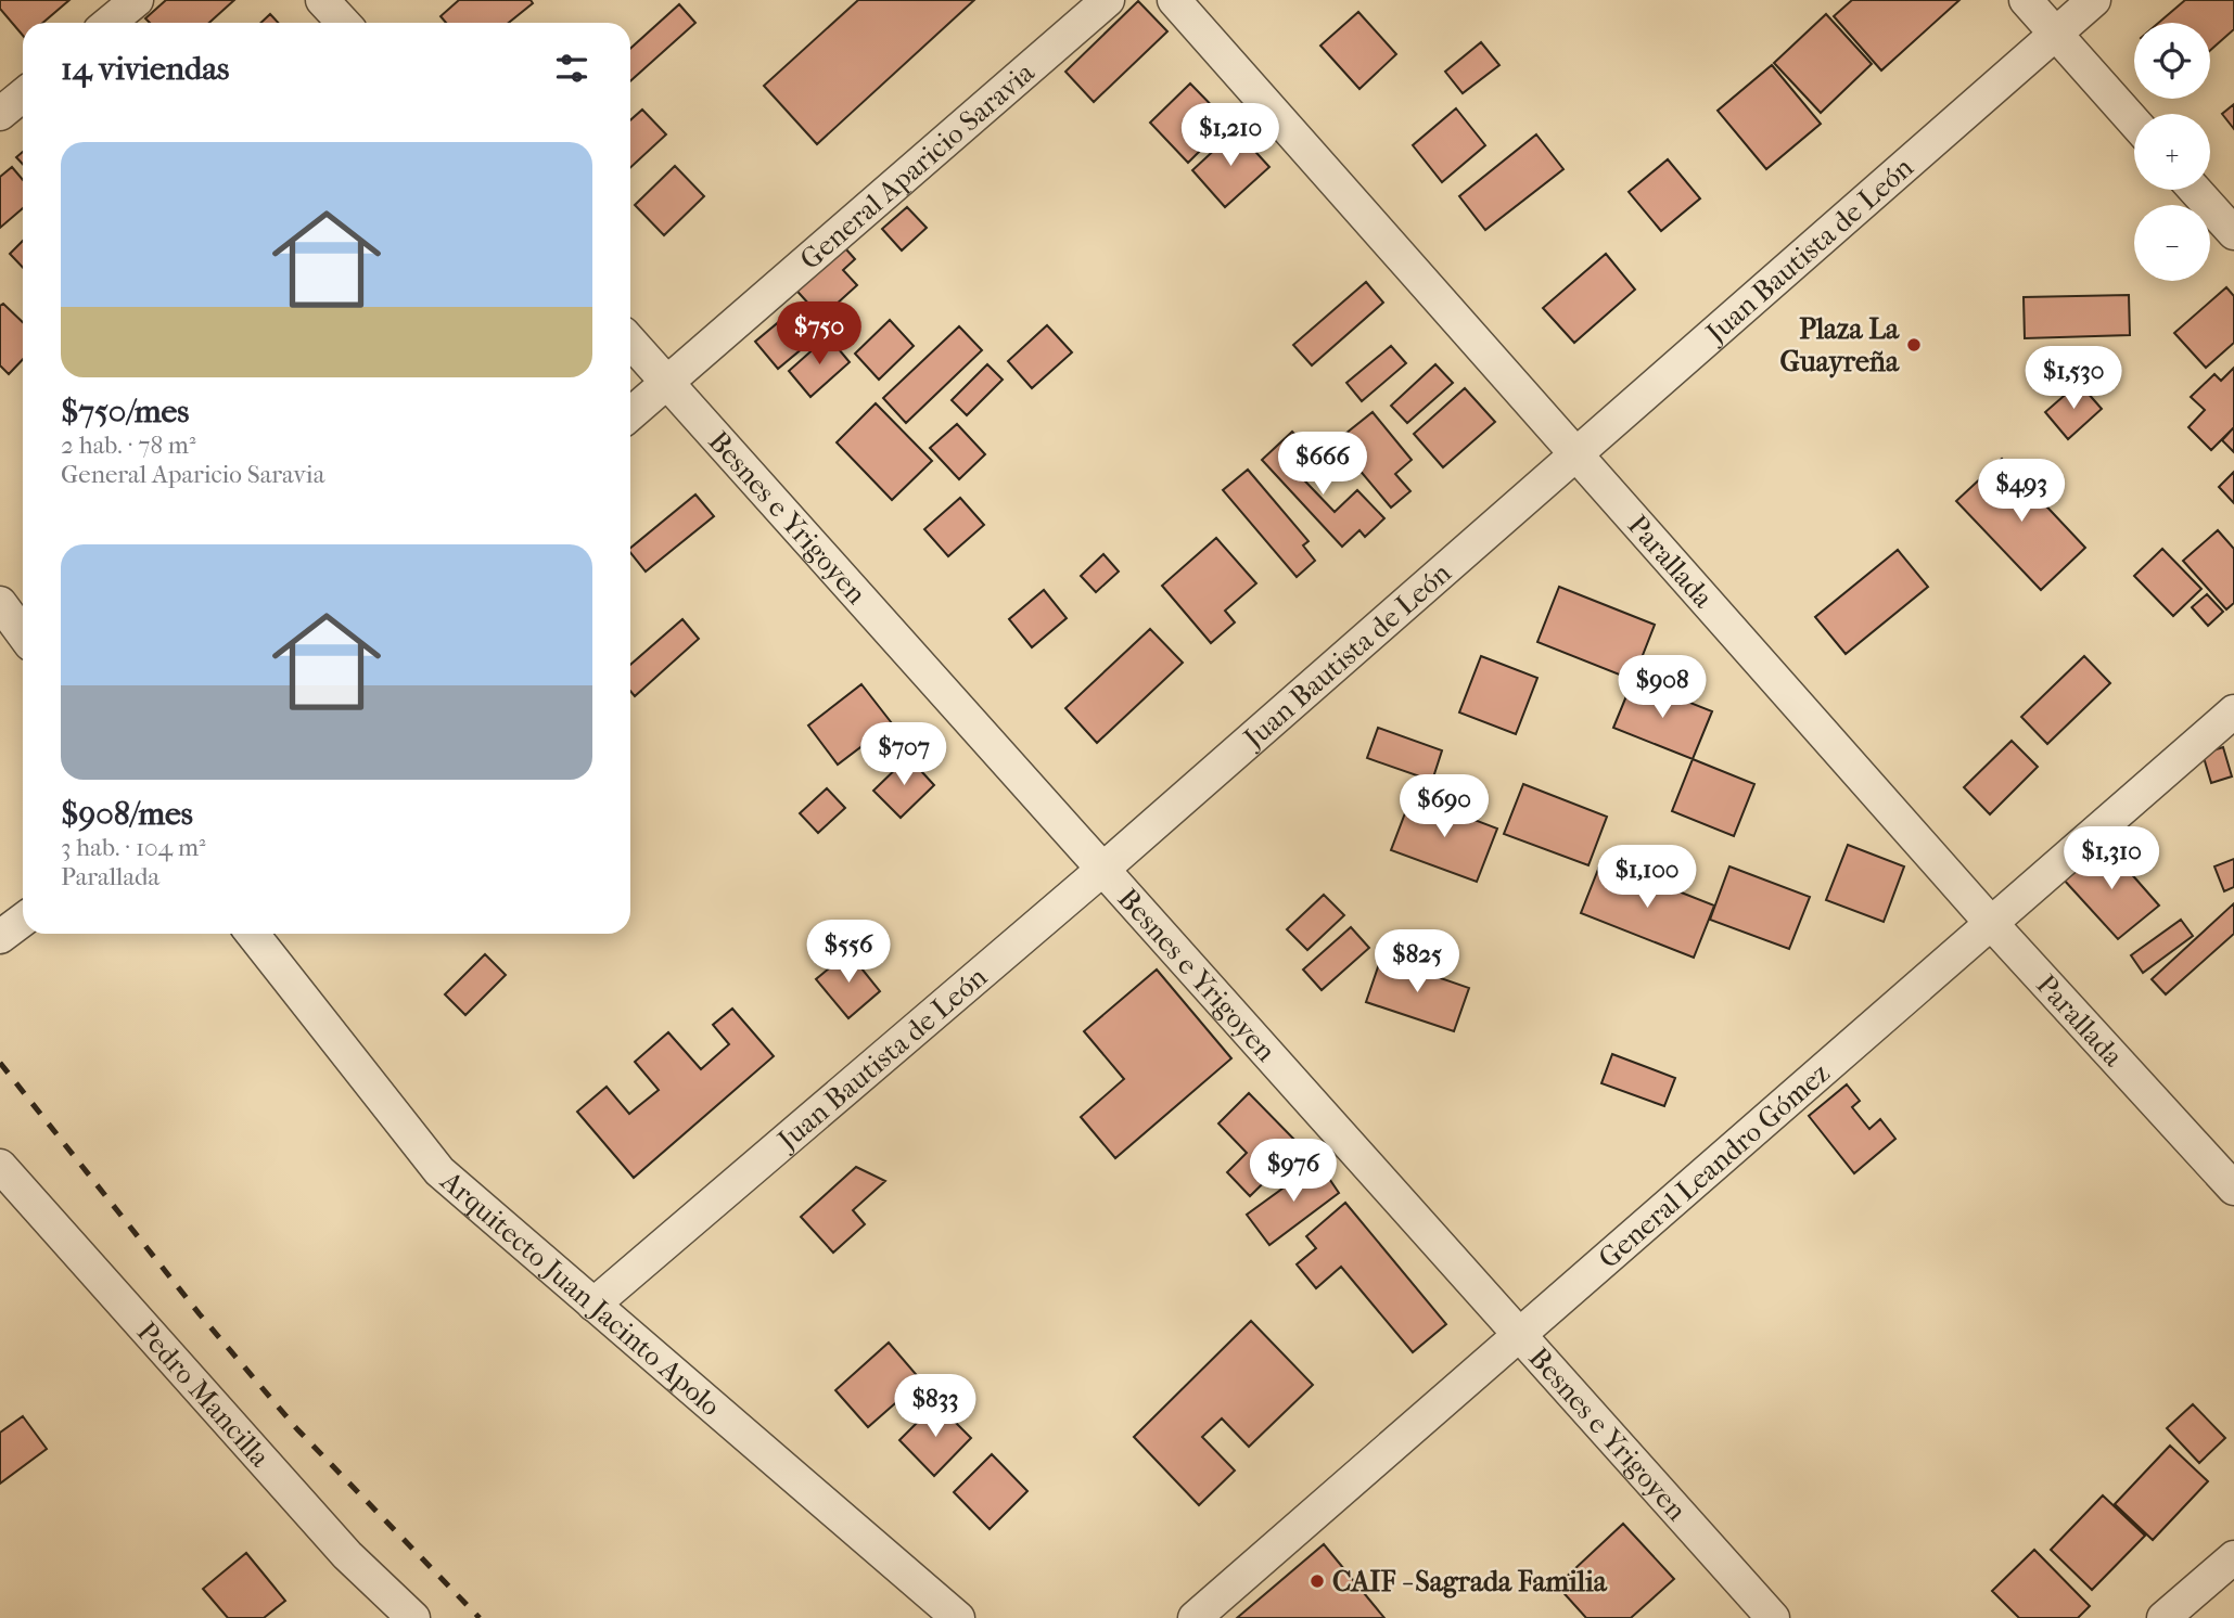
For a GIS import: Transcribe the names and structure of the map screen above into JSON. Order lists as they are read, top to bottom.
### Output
{
  "streets": {
    "street": [
      "General Aparicio Saravia",
      "Juan Bautista de León",
      "Besnes e Yrigoyen",
      "Parallada",
      "General Leandro Gómez",
      "Arquitecto Juan Jacinto Apolo",
      "Pedro Mancilla"
    ]
  },
  "crossings": [
    ["General Aparicio Saravia", "Besnes e Yrigoyen"],
    ["Juan Bautista de León", "Besnes e Yrigoyen"],
    ["Juan Bautista de León", "Parallada"],
    ["Juan Bautista de León", "Arquitecto Juan Jacinto Apolo"],
    ["Besnes e Yrigoyen", "General Leandro Gómez"],
    ["Parallada", "General Leandro Gómez"]
  ],
  "places": ["Plaza La Guayreña", "CAIF - Sagrada Familia"],
  "page": {
    "map_buttons": ["+", "−"],
    "heading": "14 viviendas",
    "price": [
      "$1,210",
      "$750",
      "$1,530",
      "$666",
      "$493",
      "$908",
      "$707",
      "$690",
      "$1,310",
      "$1,100",
      "$556",
      "$825",
      "$976",
      "$833"
    ],
    "list": [
      {
        "name": "$750/mes",
        "note": "2 hab. · 78 m² · General Aparicio Saravia"
      },
      {
        "name": "$908/mes",
        "note": "3 hab. · 104 m² · Parallada"
      }
    ]
  }
}
